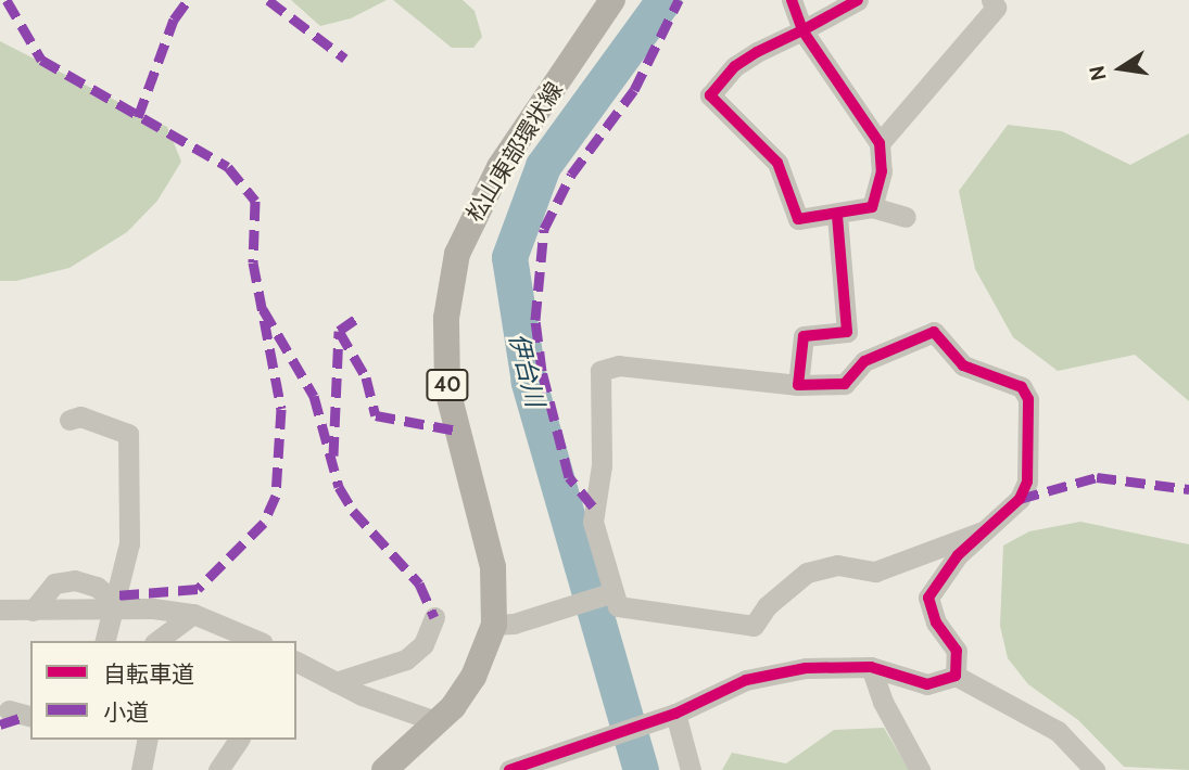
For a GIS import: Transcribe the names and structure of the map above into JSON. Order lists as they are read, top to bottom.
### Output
{
  "streets": {
    "main road": ["松山東部環状線", "40"]
  },
  "water": ["伊台川"],
  "legend": ["自転車道", "小道"],
  "north": "left"
}
